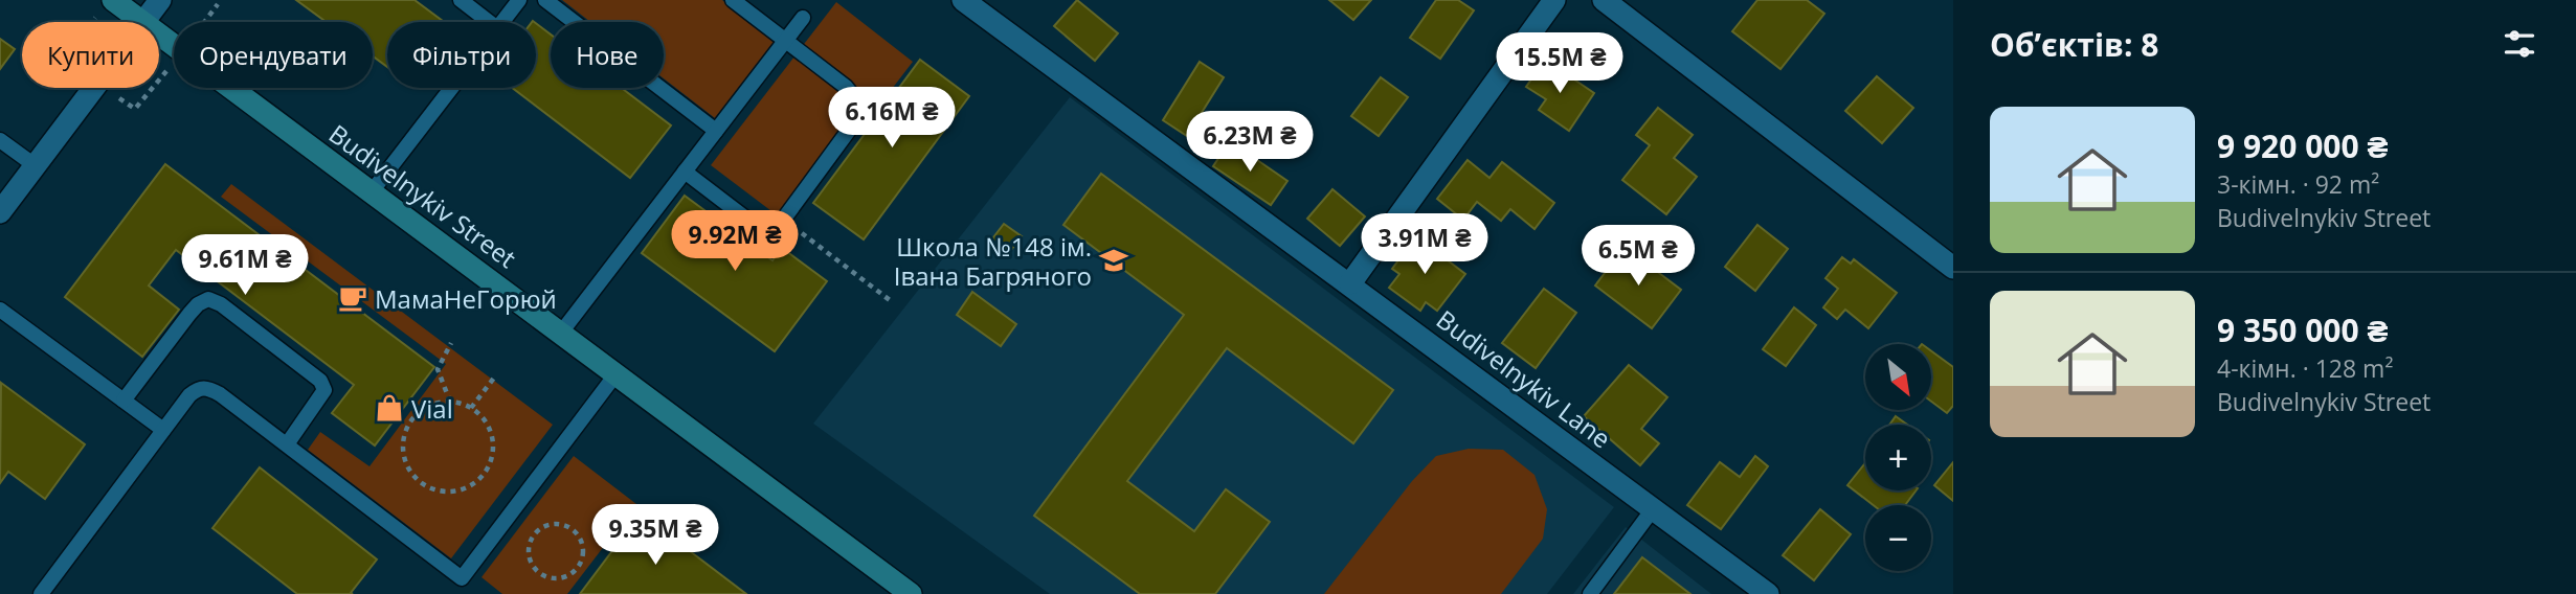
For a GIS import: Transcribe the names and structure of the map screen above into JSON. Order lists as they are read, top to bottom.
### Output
{
  "streets": {
    "main road": ["Budivelnykiv Street"],
    "street": ["Budivelnykiv Lane"]
  },
  "places": {
    "school or university": ["Школа №148 ім. Івана Багряного"],
    "cafe": ["МамаНеГорюй"],
    "shop": ["Vial"]
  },
  "north": "bottom right",
  "page": {
    "heading": "Об’єктів: 8",
    "chip": [
      "Купити",
      "Орендувати",
      "Фільтри",
      "Нове"
    ],
    "price": [
      "15.5M ₴",
      "6.16M ₴",
      "6.23M ₴",
      "9.92M ₴",
      "3.91M ₴",
      "6.5M ₴",
      "9.61M ₴",
      "9.35M ₴"
    ],
    "list": [
      {
        "name": "9 920 000 ₴",
        "note": "3-кімн. · 92 m² · Budivelnykiv Street"
      },
      {
        "name": "9 350 000 ₴",
        "note": "4-кімн. · 128 m² · Budivelnykiv Street"
      }
    ],
    "map_buttons": ["+", "−"]
  }
}
